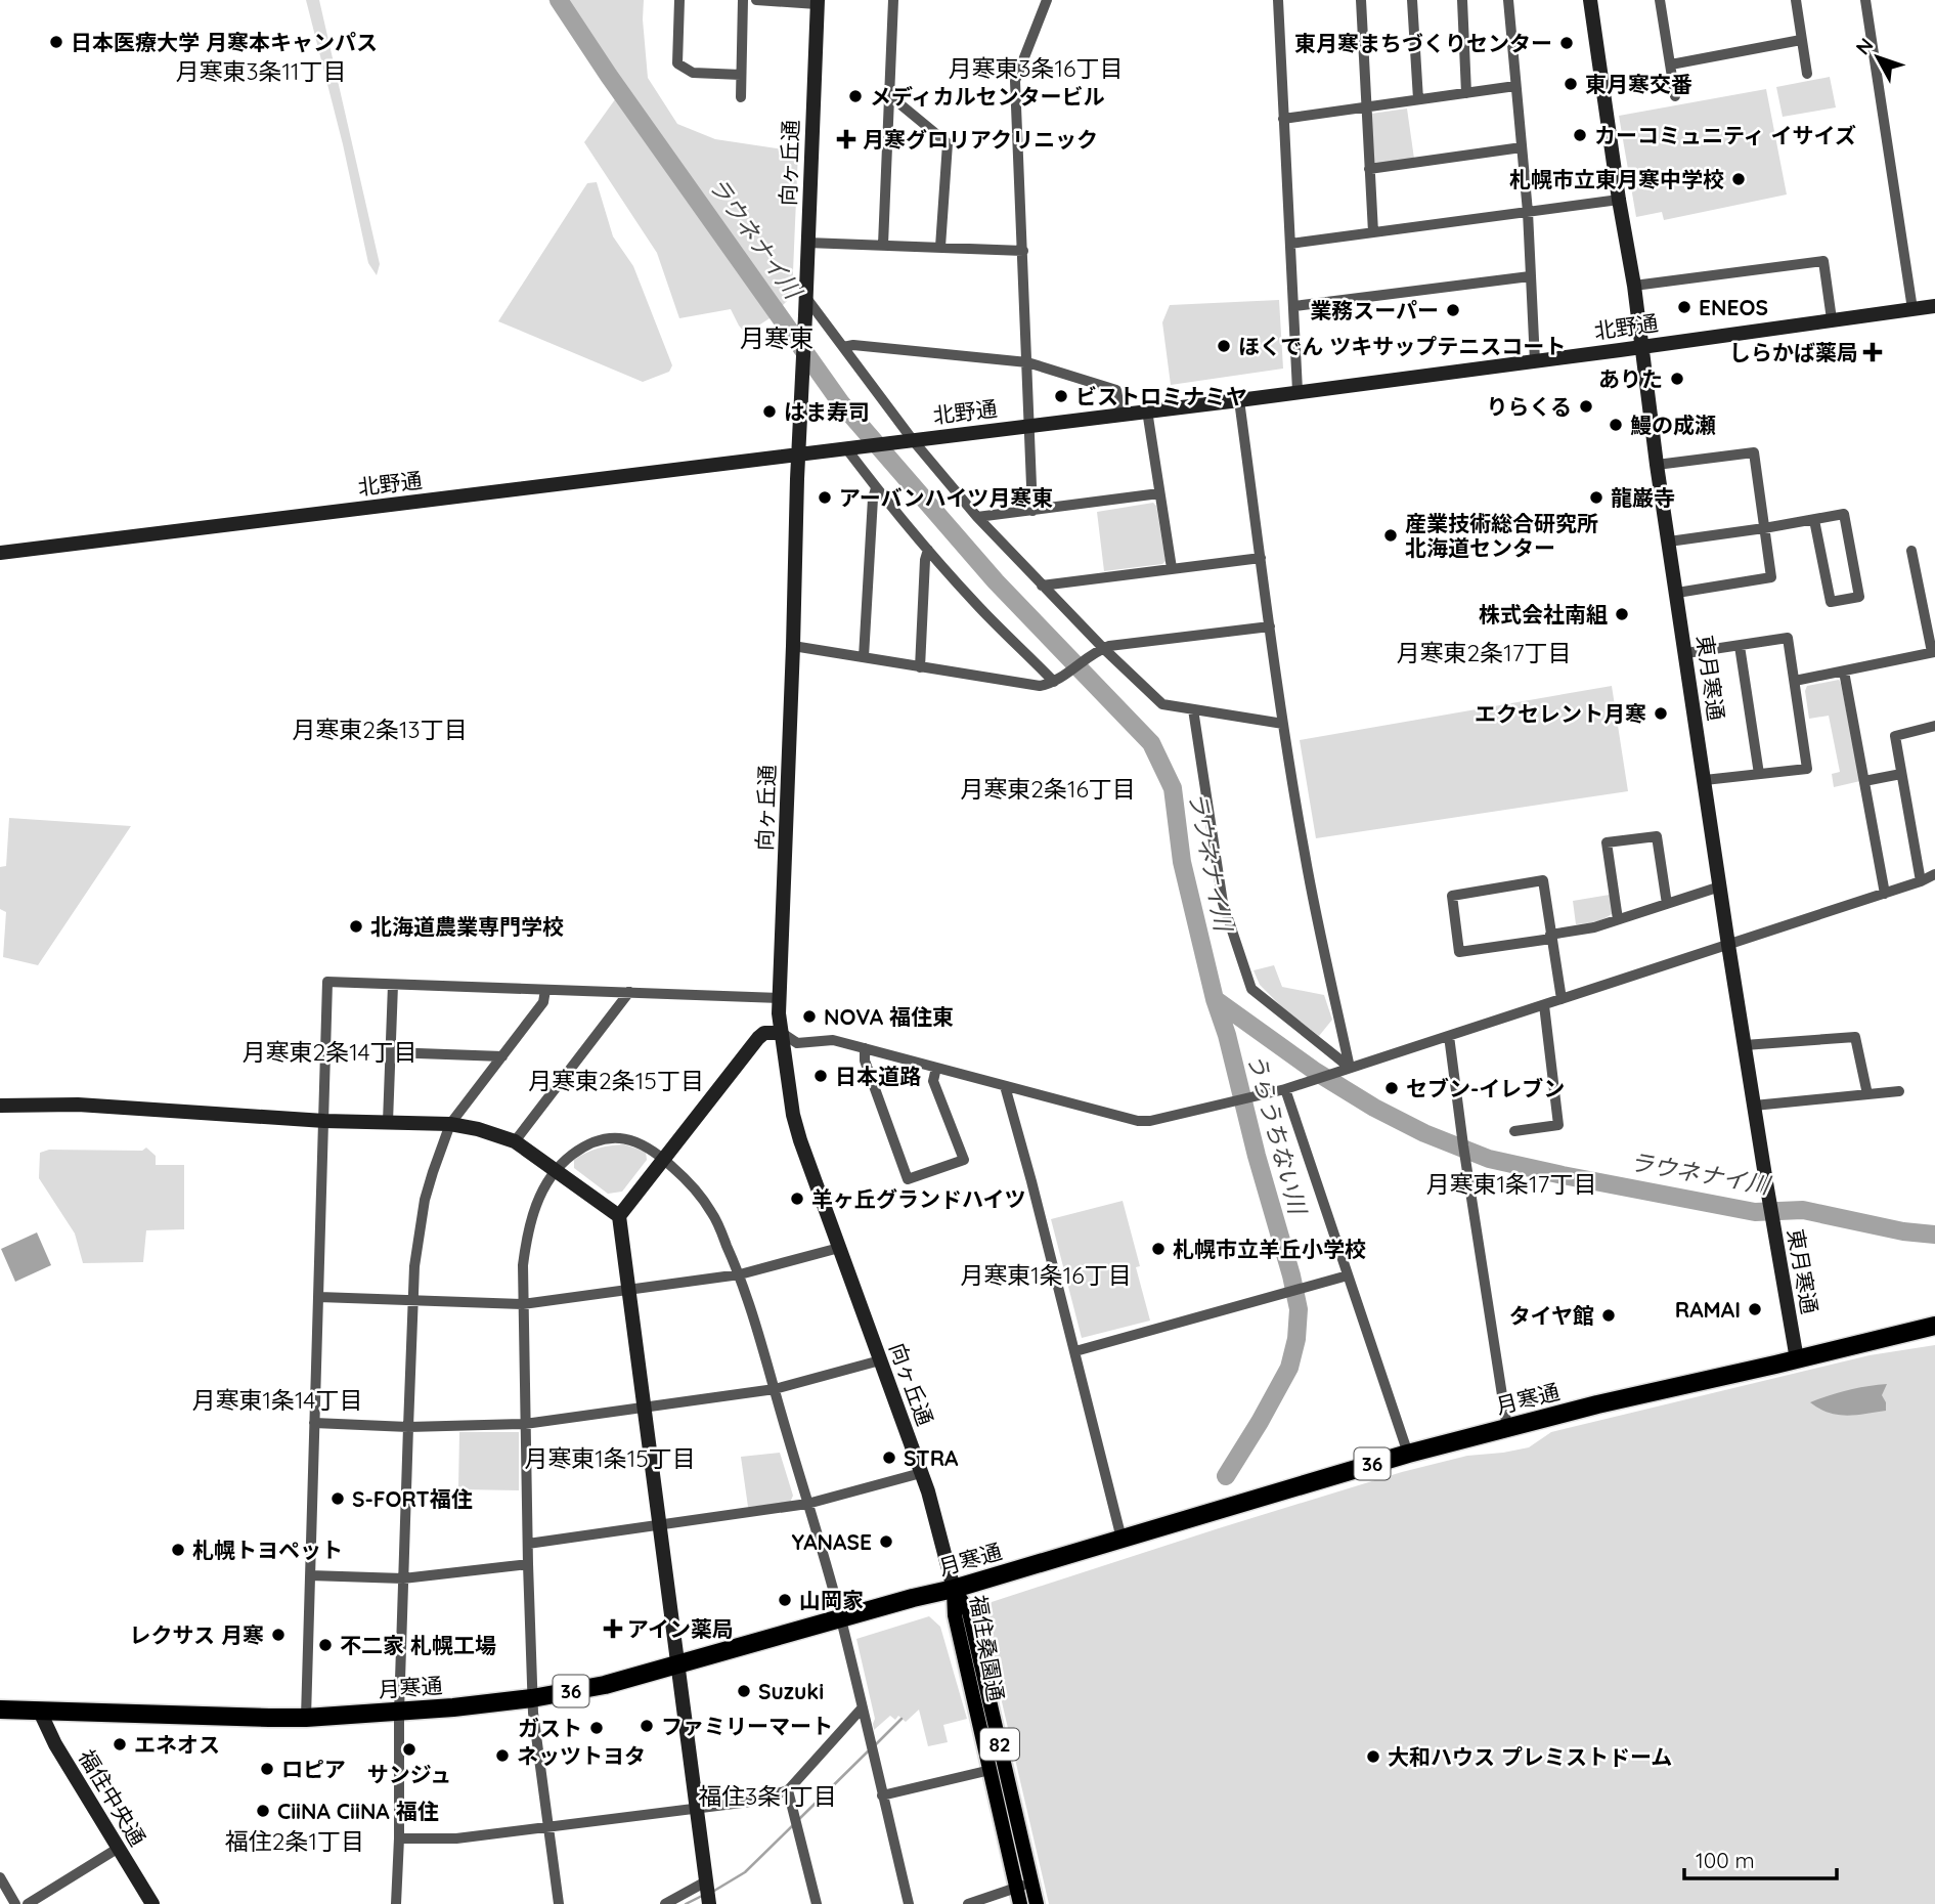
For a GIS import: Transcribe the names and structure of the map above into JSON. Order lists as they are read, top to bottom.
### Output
{
  "streets": {
    "highway": ["月寒通", "36"],
    "main road": ["福住桑園通", "82"],
    "street": [
      "向ヶ丘通",
      "北野通",
      "東月寒通",
      "福住中央通"
    ]
  },
  "crossings": [
    ["向ヶ丘通", "北野通"],
    ["向ヶ丘通", "月寒通"],
    ["向ヶ丘通", "福住桑園通"],
    ["北野通", "東月寒通"],
    ["東月寒通", "月寒通"],
    ["月寒通", "福住桑園通"],
    ["月寒通", "福住中央通"]
  ],
  "districts": [
    "月寒東3条16丁目",
    "月寒東3条11丁目",
    "月寒東",
    "月寒東2条17丁目",
    "月寒東2条13丁目",
    "月寒東2条16丁目",
    "月寒東2条14丁目",
    "月寒東2条15丁目",
    "月寒東1条17丁目",
    "月寒東1条16丁目",
    "月寒東1条14丁目",
    "月寒東1条15丁目",
    "福住3条1丁目",
    "福住2条1丁目"
  ],
  "water": ["ラウネナイ川", "うらうちない川"],
  "places": {
    "other": [
      "日本医療大学 月寒本キャンパス",
      "東月寒まちづくりセンター",
      "東月寒交番",
      "メディカルセンタービル",
      "カーコミュニティ イサイズ",
      "札幌市立東月寒中学校",
      "ENEOS",
      "業務スーパー",
      "ほくでん ツキサップテニスコート",
      "ありた",
      "ビストロミナミヤ",
      "りらくる",
      "はま寿司",
      "鰻の成瀬",
      "アーバンハイツ月寒東",
      "龍巌寺",
      "産業技術総合研究所 北海道センター",
      "株式会社南組",
      "エクセレント月寒",
      "北海道農業専門学校",
      "NOVA 福住東",
      "日本道路",
      "セブン-イレブン",
      "羊ヶ丘グランドハイツ",
      "札幌市立羊丘小学校",
      "RAMAI",
      "タイヤ館",
      "STRA",
      "S-FORT福住",
      "YANASE",
      "札幌トヨペット",
      "山岡家",
      "レクサス 月寒",
      "不二家 札幌工場",
      "Suzuki",
      "ファミリーマート",
      "ガスト",
      "エネオス",
      "サンジュ",
      "ネッツトヨタ",
      "大和ハウス プレミストドーム",
      "ロピア",
      "CiiNA CiiNA 福住"
    ],
    "health": ["月寒グロリアクリニック", "しらかば薬局", "アイン薬局"]
  },
  "scale_bar": "100 m",
  "north": "top left"
}
